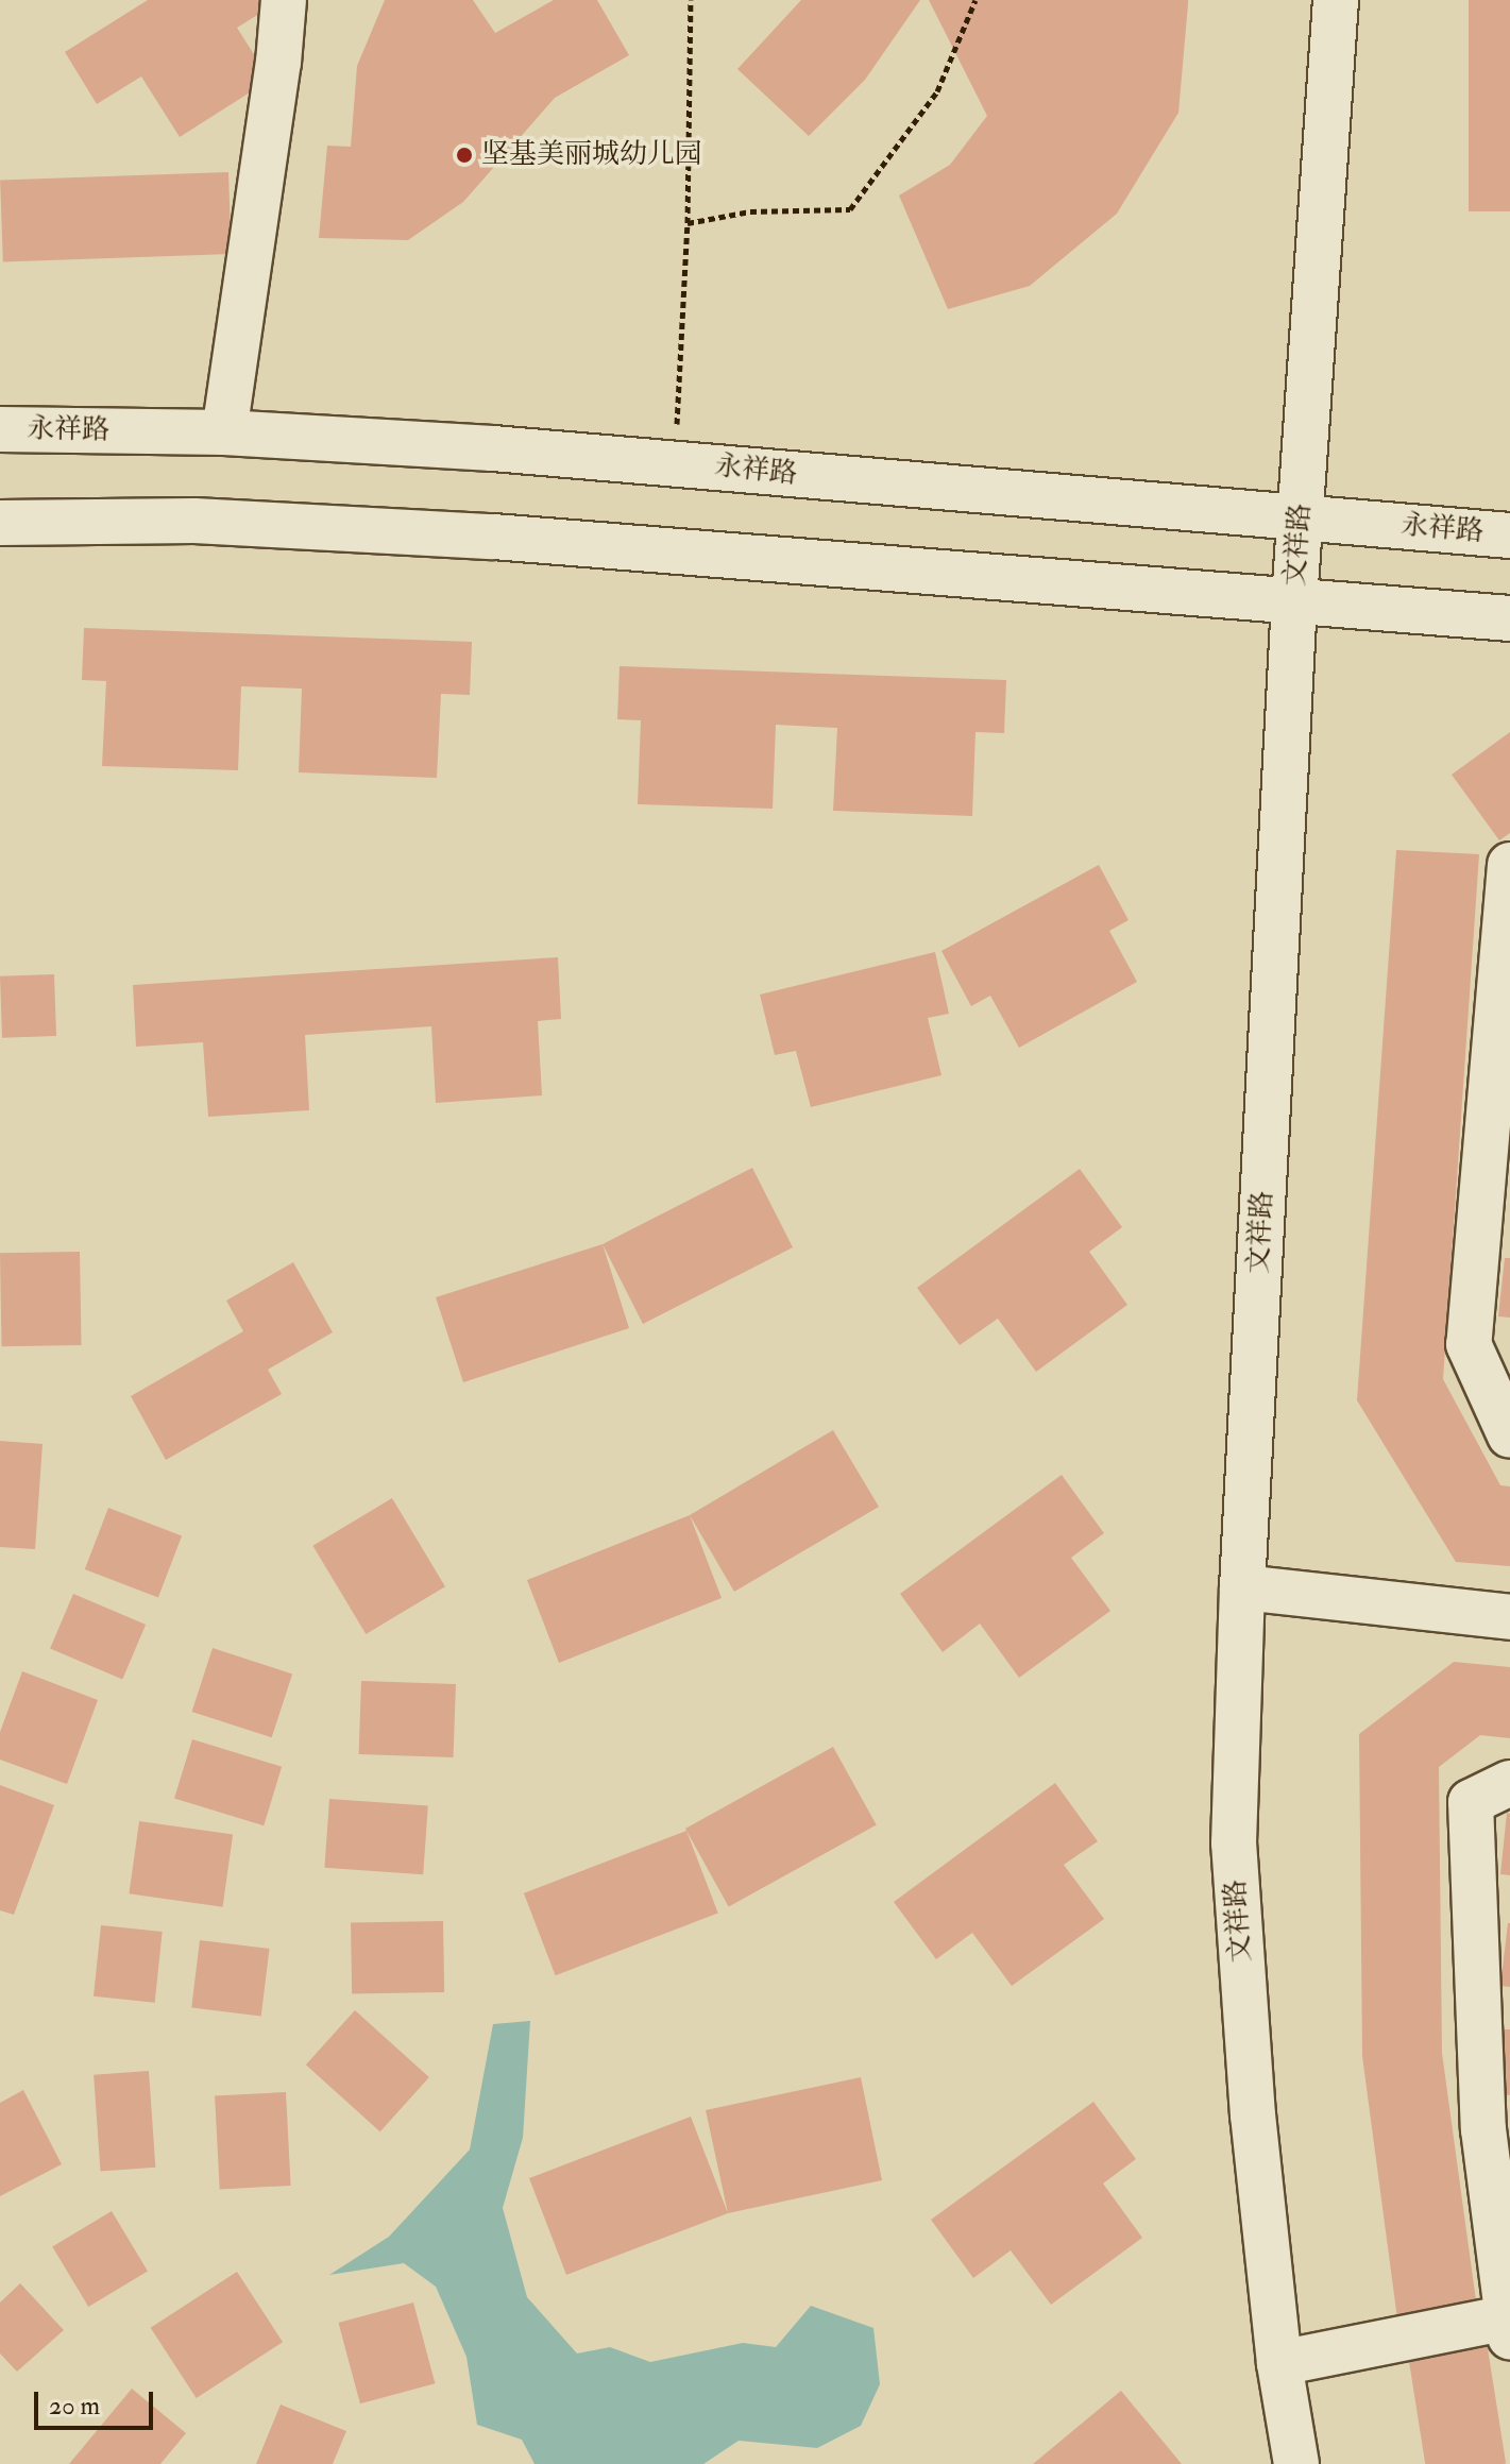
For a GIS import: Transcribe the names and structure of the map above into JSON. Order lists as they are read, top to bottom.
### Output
{
  "streets": {
    "street": ["永祥路", "文祥路"]
  },
  "crossings": [
    ["永祥路", "文祥路"]
  ],
  "places": ["坚基美丽城幼儿园"],
  "scale_bar": "20 m"
}
